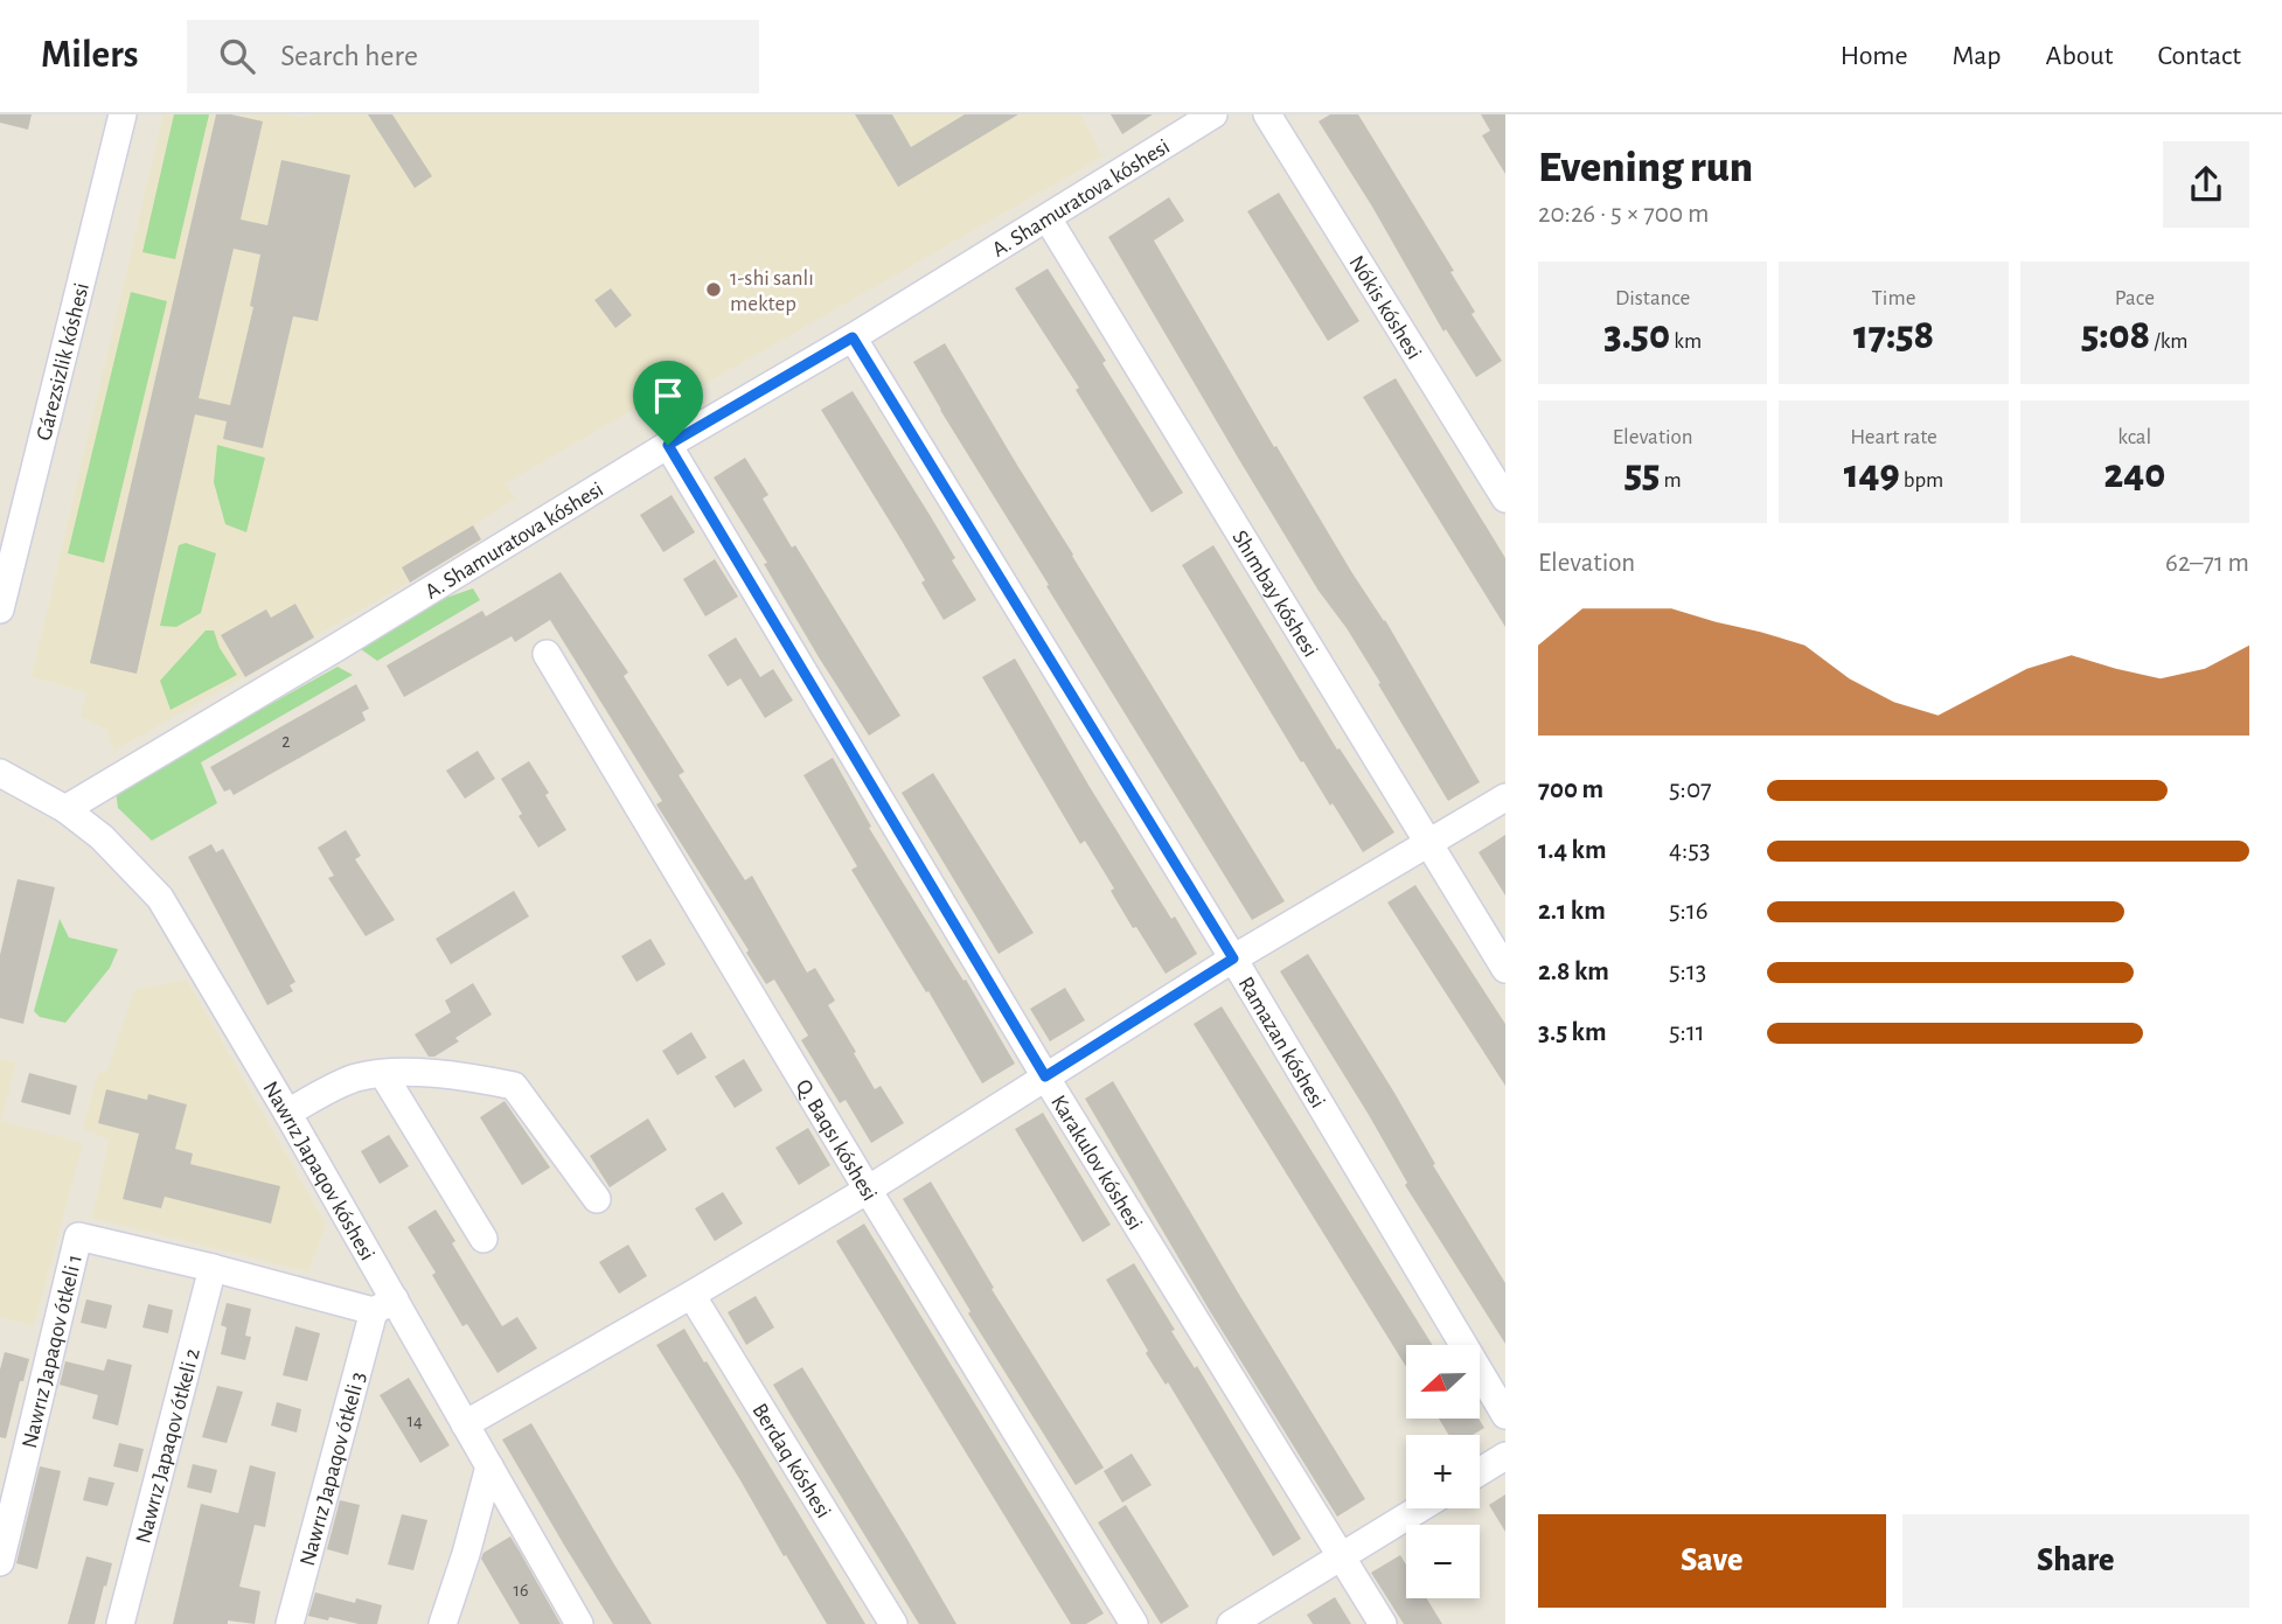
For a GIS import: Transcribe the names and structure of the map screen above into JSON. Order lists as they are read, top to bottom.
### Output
{
  "streets": {
    "street": [
      "A. Shamuratova kóshesi",
      "Nókis kóshesi",
      "Gárezsizlik kóshesi",
      "Shımbay kóshesi",
      "Ramazan kóshesi",
      "Q. Baqsı kóshesi",
      "Karakulov kóshesi",
      "Nawrız Japaqov kóshesi",
      "Nawrız Japaqov ótkeli 1",
      "Nawrız Japaqov ótkeli 2",
      "Berdaq kóshesi",
      "Nawrız Japaqov ótkeli 3"
    ]
  },
  "crossings": [
    ["A. Shamuratova kóshesi", "Shımbay kóshesi"],
    ["A. Shamuratova kóshesi", "Ramazan kóshesi"],
    ["A. Shamuratova kóshesi", "Karakulov kóshesi"],
    ["A. Shamuratova kóshesi", "Nawrız Japaqov kóshesi"],
    ["Nawrız Japaqov kóshesi", "Nawrız Japaqov ótkeli 3"],
    ["Nawrız Japaqov ótkeli 1", "Nawrız Japaqov ótkeli 2"]
  ],
  "places": ["1-shi sanlı mektep"],
  "house_numbers": ["2", "14", "16"],
  "north": "left",
  "page": {
    "header": "Milers",
    "search": "Search here",
    "nav": [
      "Home",
      "Map",
      "About",
      "Contact"
    ],
    "heading": ["Evening run", "20:26 · 5 × 700 m"],
    "stats": [
      ["Distance", "3.50 km"],
      ["Time", "17:58"],
      ["Pace", "5:08 /km"],
      ["Elevation", "55 m"],
      ["Heart rate", "149 bpm"],
      ["kcal", "240"]
    ],
    "chart": ["Elevation", "62–71 m"],
    "list": [
      {
        "name": "700 m",
        "note": "5:07"
      },
      {
        "name": "1.4 km",
        "note": "4:53"
      },
      {
        "name": "2.1 km",
        "note": "5:16"
      },
      {
        "name": "2.8 km",
        "note": "5:13"
      },
      {
        "name": "3.5 km",
        "note": "5:11"
      }
    ],
    "map_buttons": ["+", "−"],
    "buttons": ["Save", "Share"]
  }
}
